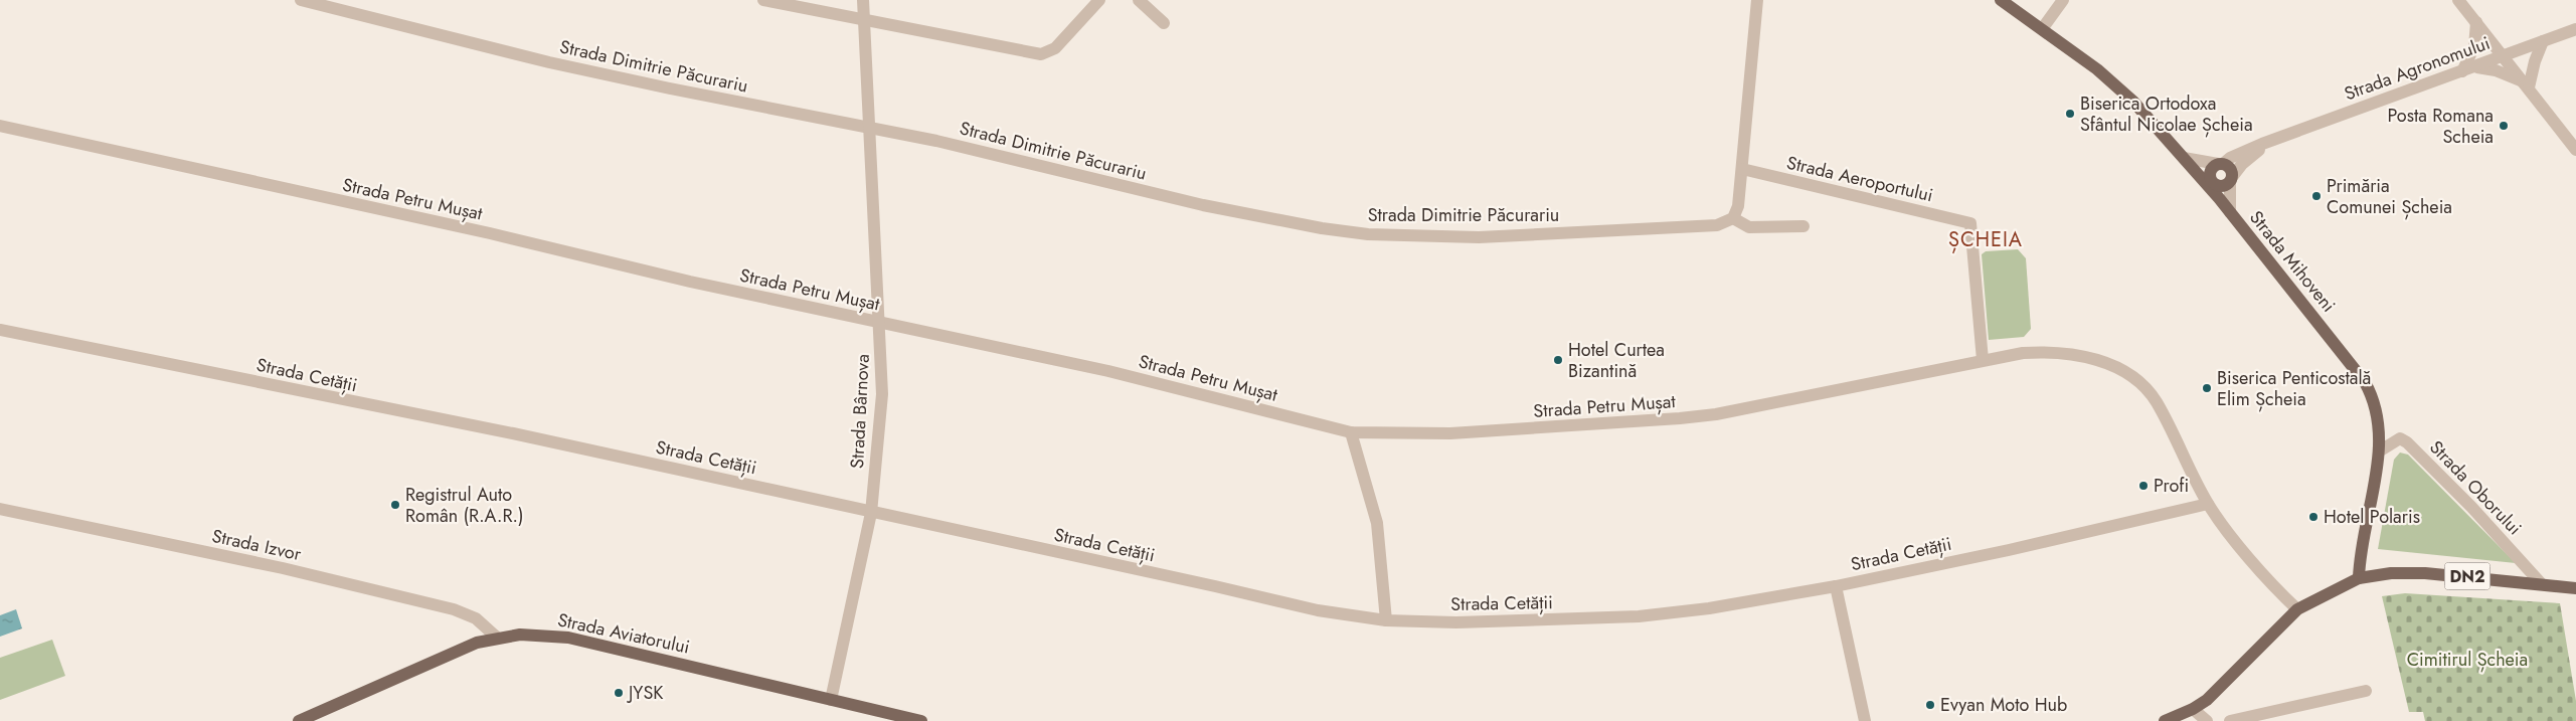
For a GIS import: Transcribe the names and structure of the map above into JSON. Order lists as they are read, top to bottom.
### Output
{
  "streets": {
    "main road": ["Strada Mihoveni", "DN2", "Strada Aviatorului"],
    "street": [
      "Strada Dimitrie Păcurariu",
      "Strada Agronomului",
      "Strada Aeroportului",
      "Strada Petru Mușat",
      "Strada Cetății",
      "Strada Bârnova",
      "Strada Oborului",
      "Strada Izvor"
    ]
  },
  "crossings": [
    ["Strada Dimitrie Păcurariu", "Strada Bârnova"],
    ["Strada Agronomului", "Strada Mihoveni"],
    ["Strada Aeroportului", "Strada Petru Mușat"],
    ["Strada Petru Mușat", "Strada Cetății"],
    ["Strada Petru Mușat", "Strada Bârnova"],
    ["Strada Petru Mușat", "DN2"],
    ["Strada Mihoveni", "Strada Oborului"],
    ["Strada Mihoveni", "DN2"],
    ["Strada Cetății", "Strada Bârnova"],
    ["Strada Bârnova", "Strada Aviatorului"],
    ["Strada Oborului", "DN2"],
    ["Strada Izvor", "Strada Aviatorului"]
  ],
  "districts": ["ȘCHEIA"],
  "parks": ["Cimitirul Șcheia"],
  "places": [
    "Biserica Ortodoxa Sfântul Nicolae Șcheia",
    "Posta Romana Scheia",
    "Primăria Comunei Șcheia",
    "Hotel Curtea Bizantină",
    "Biserica Penticostală Elim Șcheia",
    "Profi",
    "Registrul Auto Român (R.A.R.)",
    "Hotel Polaris",
    "JYSK",
    "Evyan Moto Hub"
  ]
}
